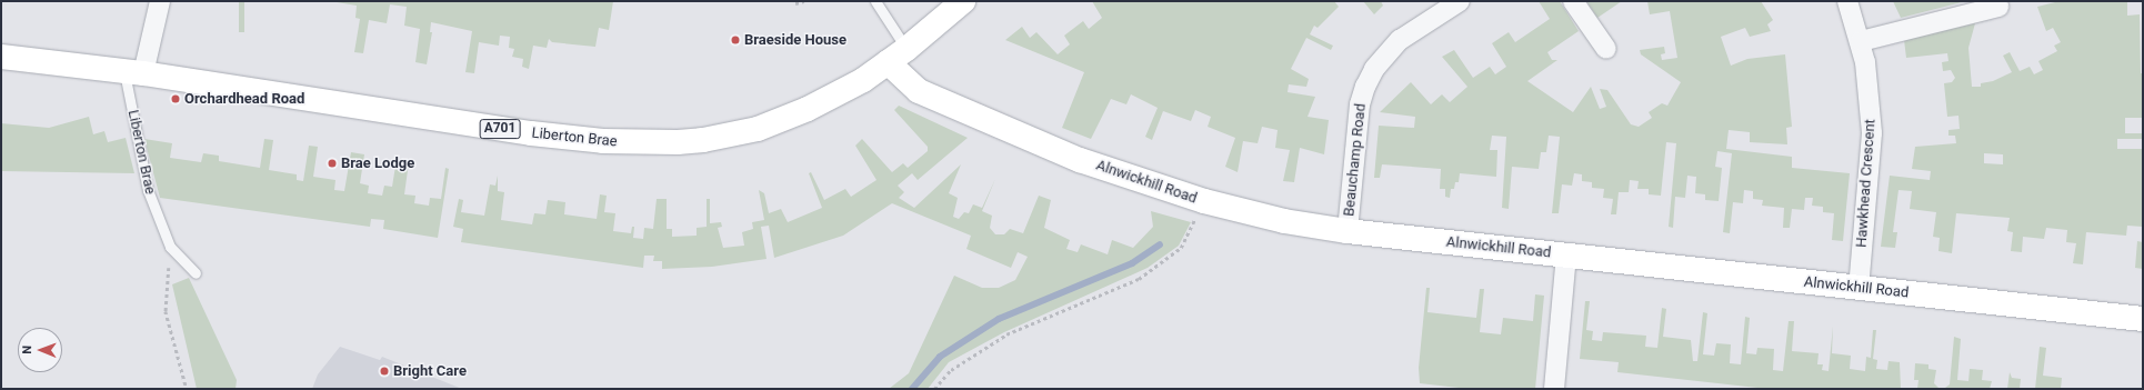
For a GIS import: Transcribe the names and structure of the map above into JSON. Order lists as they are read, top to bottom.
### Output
{
  "streets": {
    "street": [
      "A701",
      "Liberton Brae",
      "Beauchamp Road",
      "Alnwickhill Road",
      "Hawkhead Crescent"
    ]
  },
  "crossings": [
    ["Liberton Brae", "Alnwickhill Road"],
    ["Beauchamp Road", "Alnwickhill Road"],
    ["Alnwickhill Road", "Hawkhead Crescent"]
  ],
  "places": [
    "Braeside House",
    "Orchardhead Road",
    "Brae Lodge",
    "Bright Care"
  ],
  "north": "left"
}
